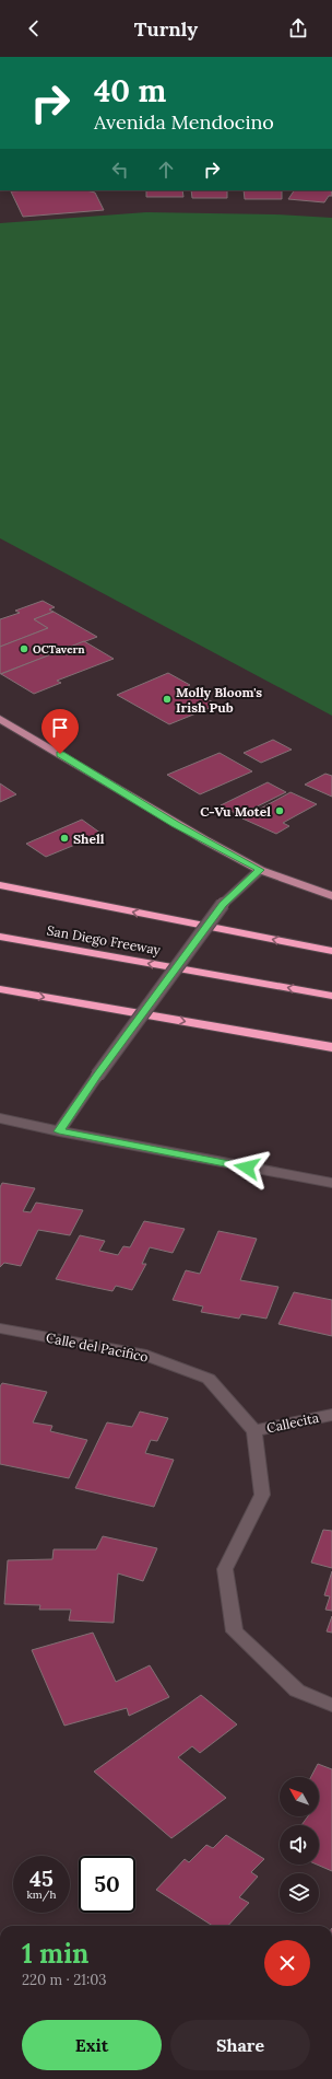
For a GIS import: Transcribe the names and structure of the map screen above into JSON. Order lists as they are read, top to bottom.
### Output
{
  "streets": {
    "highway": ["San Diego Freeway"],
    "main road": ["Calle del Pacifico", "Callecita"]
  },
  "crossings": [
    ["Calle del Pacifico", "Callecita"]
  ],
  "places": [
    "OCTavern",
    "Molly Bloom's Irish Pub",
    "C-Vu Motel",
    "Shell"
  ],
  "north": "top left",
  "page": {
    "header": "Turnly",
    "turn": ["40 m", "Avenida Mendocino"],
    "speed": "45 km/h",
    "limit": "50",
    "heading": ["1 min", "220 m · 21:03"],
    "buttons": ["Exit", "Share"]
  }
}
